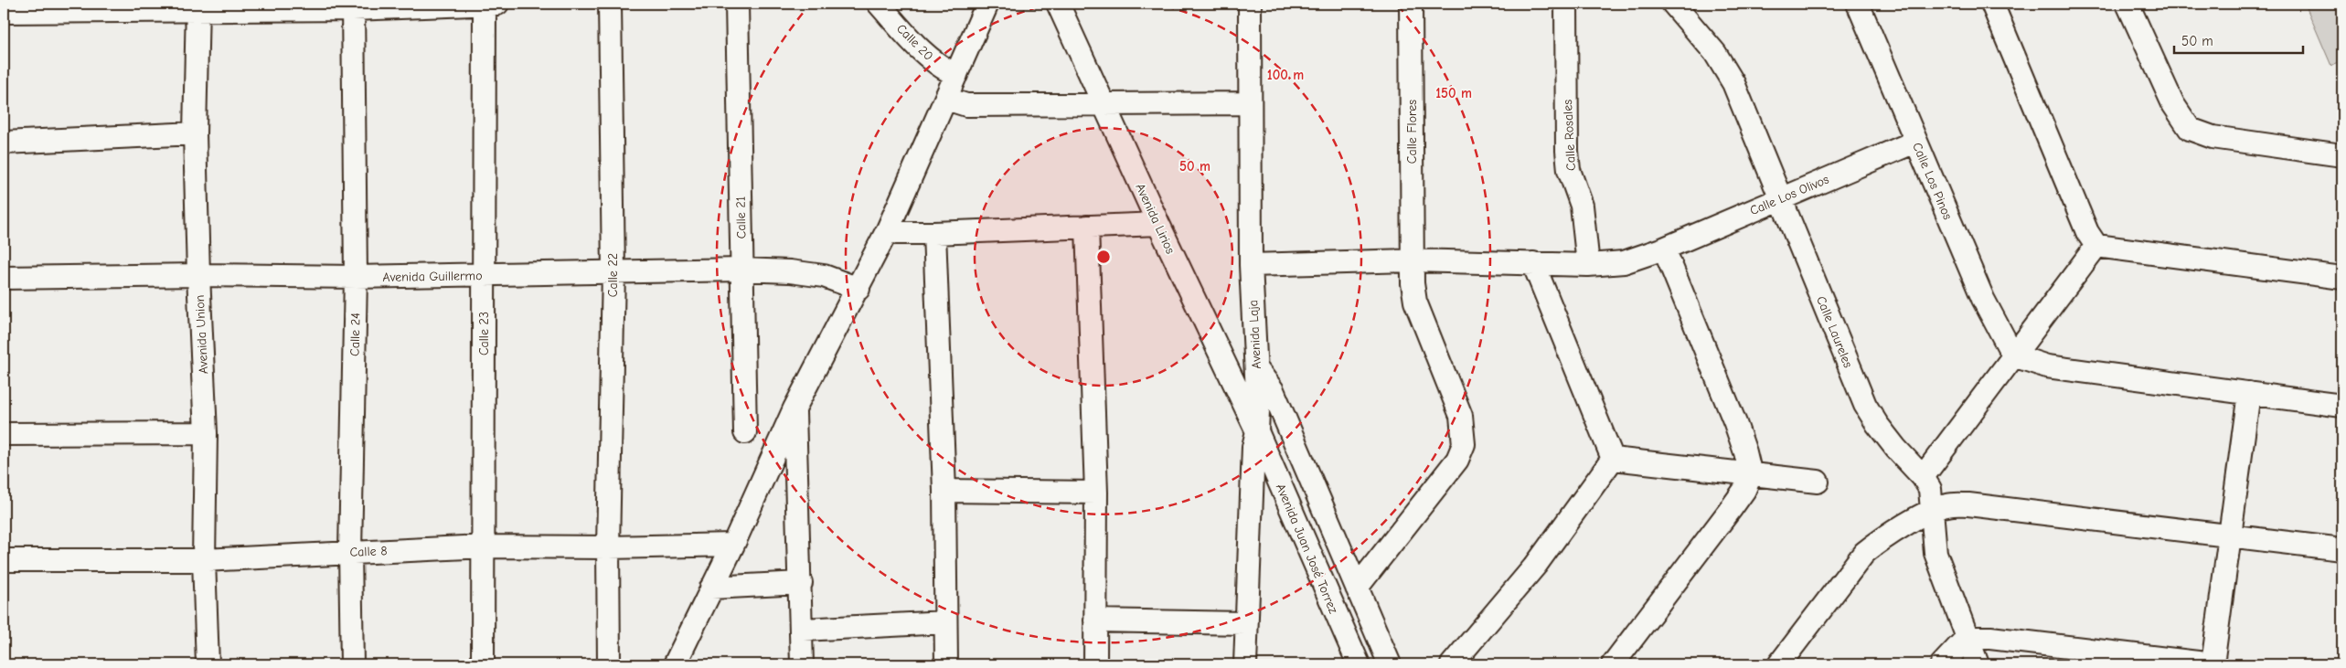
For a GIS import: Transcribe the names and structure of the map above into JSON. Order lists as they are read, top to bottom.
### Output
{
  "streets": {
    "street": [
      "Calle 20",
      "Calle Flores",
      "Calle Rosales",
      "Calle Los Pinos",
      "Calle Los Olivos",
      "Calle 21",
      "Avenida Lirios",
      "Calle 22",
      "Avenida Guillermo",
      "Calle Laureles",
      "Calle 23",
      "Avenida Union",
      "Calle 24",
      "Avenida Laja",
      "Avenida Juan José Torrez",
      "Calle 8"
    ]
  },
  "crossings": [
    ["Calle Flores", "Calle Los Olivos"],
    ["Calle Rosales", "Calle Los Olivos"],
    ["Calle Los Pinos", "Calle Los Olivos"],
    ["Calle Los Olivos", "Calle Laureles"],
    ["Calle Los Olivos", "Avenida Laja"],
    ["Calle 21", "Avenida Guillermo"],
    ["Avenida Lirios", "Avenida Laja"],
    ["Avenida Lirios", "Avenida Juan José Torrez"],
    ["Calle 22", "Avenida Guillermo"],
    ["Calle 22", "Calle 8"],
    ["Avenida Guillermo", "Calle 23"],
    ["Avenida Guillermo", "Avenida Union"],
    ["Avenida Guillermo", "Calle 24"],
    ["Calle 23", "Calle 8"],
    ["Avenida Union", "Calle 8"],
    ["Calle 24", "Calle 8"],
    ["Avenida Laja", "Avenida Juan José Torrez"]
  ],
  "scale_bar": "50 m",
  "rings": ["100 m", "150 m", "50 m"]
}
